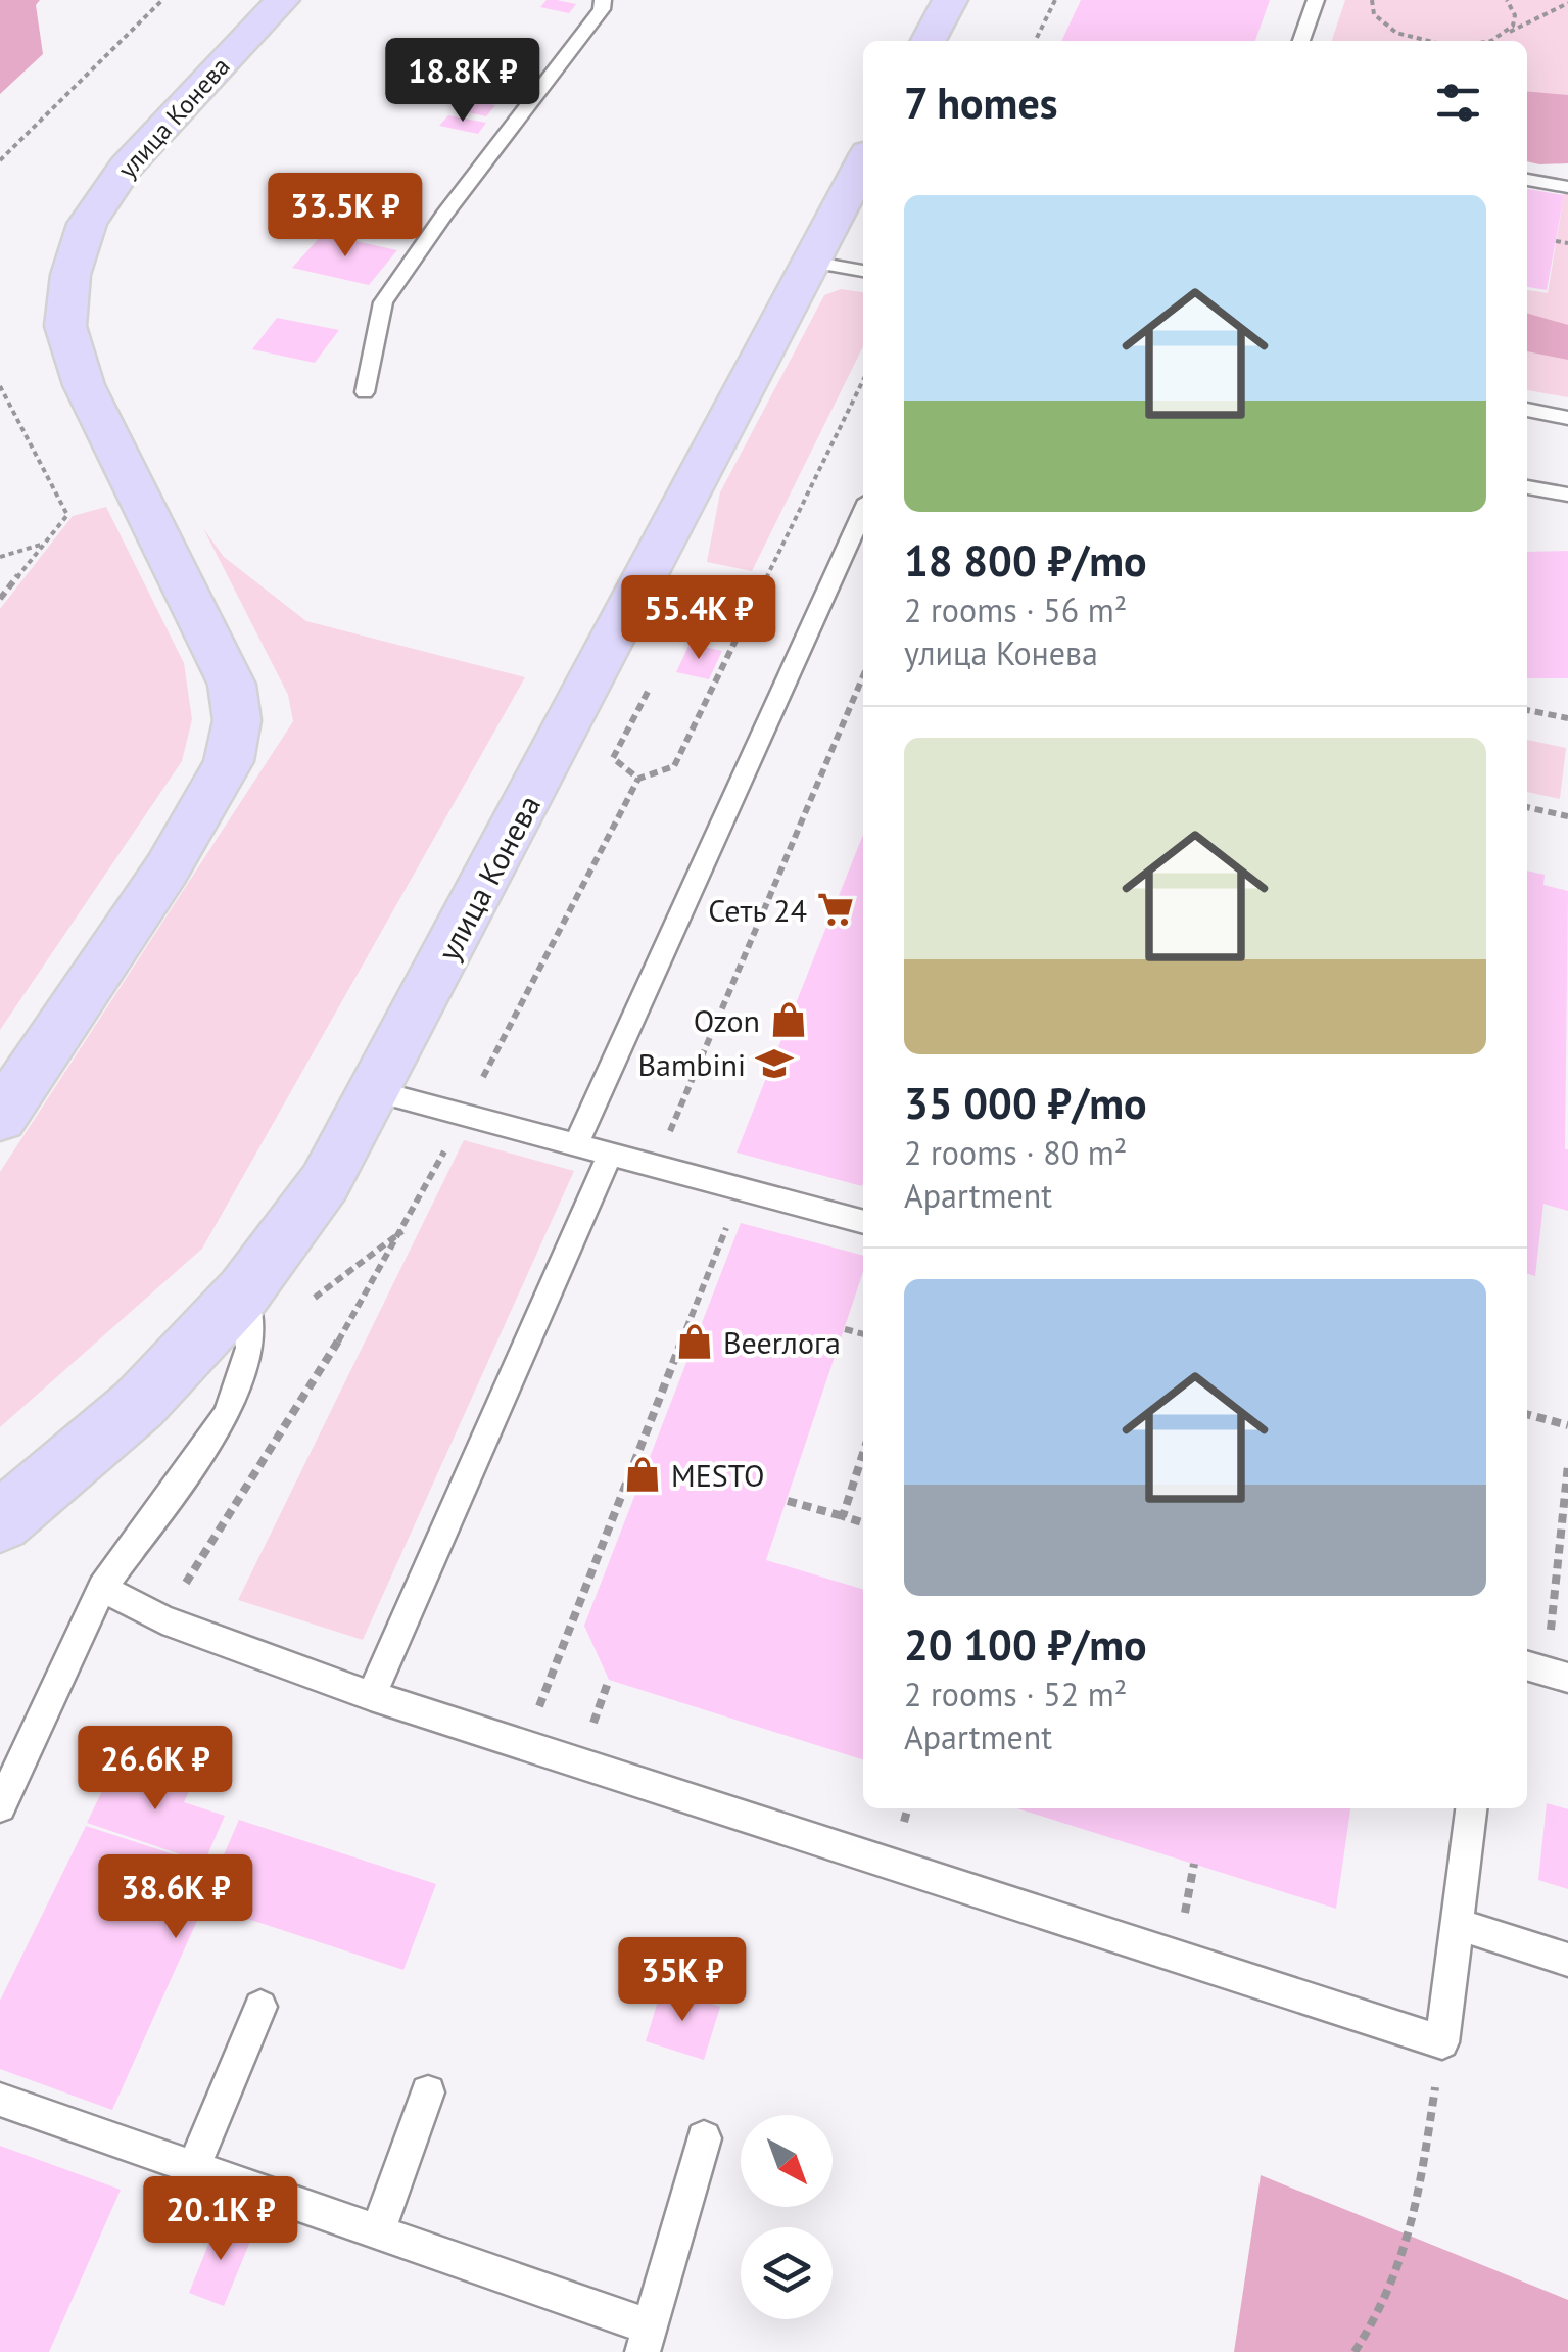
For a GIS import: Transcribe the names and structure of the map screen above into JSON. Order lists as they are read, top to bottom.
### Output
{
  "streets": {
    "main road": ["улица Конева"]
  },
  "places": {
    "supermarket": ["Сеть 24"],
    "shop": ["Ozon", "Beerлога", "MESTO"],
    "school or university": ["Bambini"]
  },
  "north": "bottom right",
  "page": {
    "price": [
      "18.8K ₽",
      "33.5K ₽",
      "55.4K ₽",
      "26.6K ₽",
      "38.6K ₽",
      "35K ₽",
      "20.1K ₽"
    ],
    "heading": "7 homes",
    "list": [
      {
        "name": "18 800 ₽/mo",
        "note": "2 rooms · 56 m² · улица Конева"
      },
      {
        "name": "35 000 ₽/mo",
        "note": "2 rooms · 80 m² · Apartment"
      },
      {
        "name": "20 100 ₽/mo",
        "note": "2 rooms · 52 m² · Apartment"
      }
    ]
  }
}
